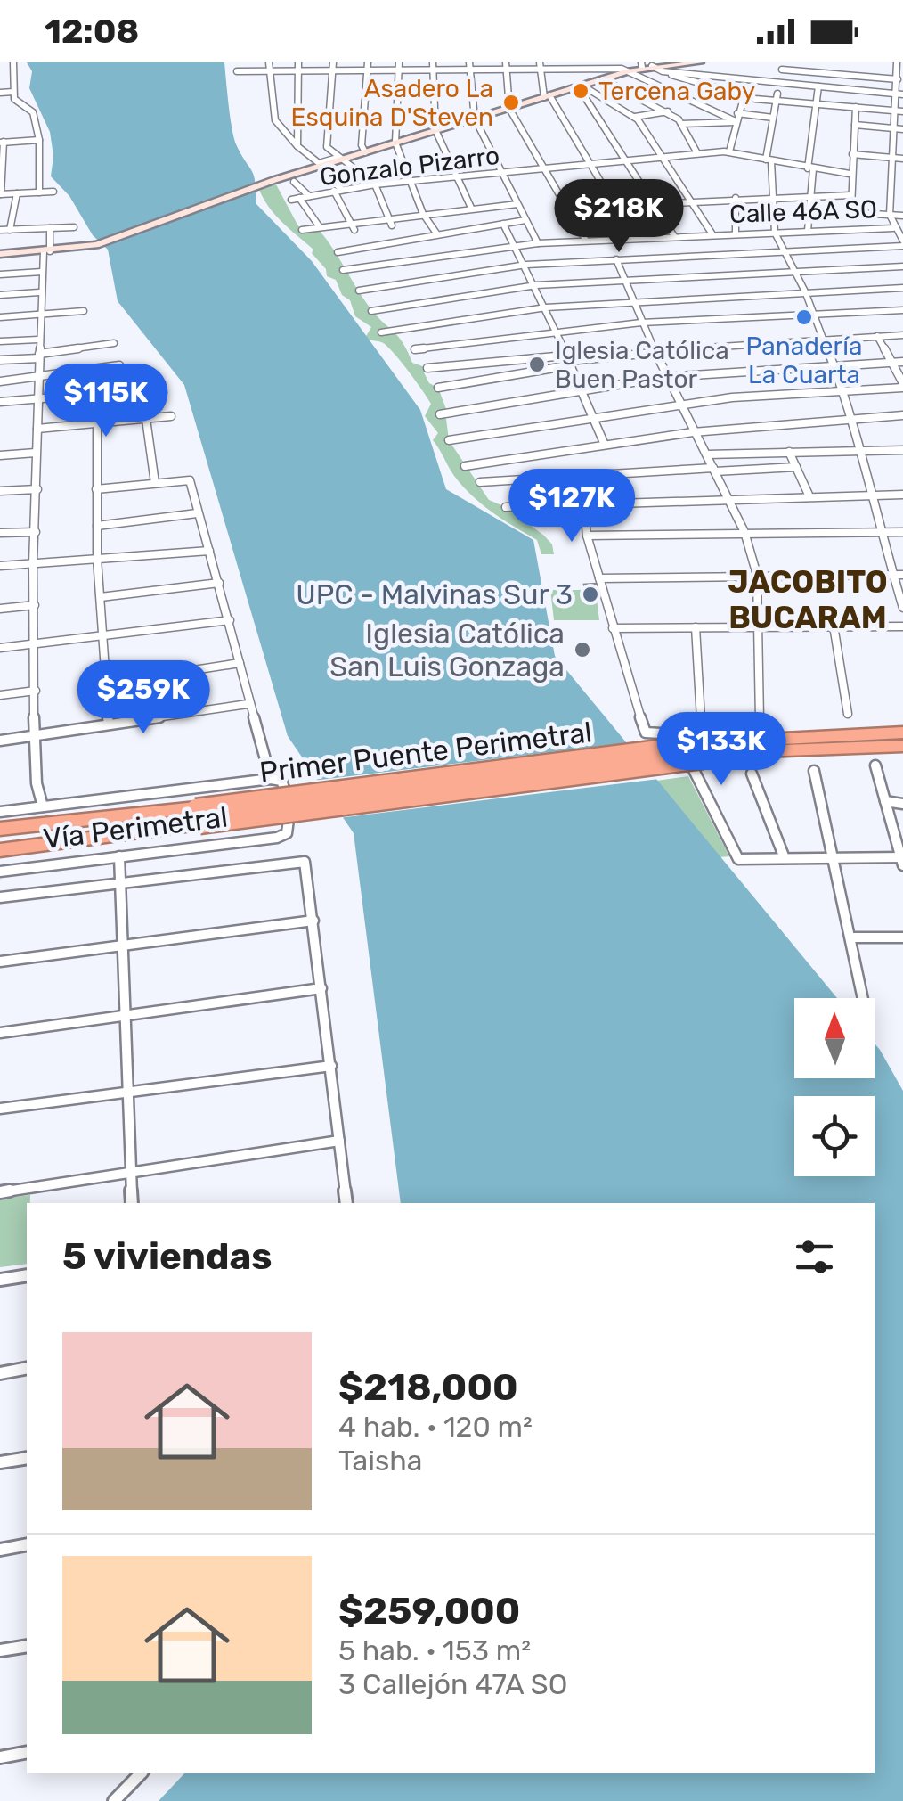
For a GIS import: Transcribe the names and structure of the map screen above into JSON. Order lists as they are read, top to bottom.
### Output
{
  "streets": {
    "highway": ["Primer Puente Perimetral", "Vía Perimetral"],
    "street": ["Gonzalo Pizarro", "Calle 46A SO"]
  },
  "crossings": [
    ["Primer Puente Perimetral", "Vía Perimetral"]
  ],
  "districts": ["JACOBITO BUCARAM"],
  "places": [
    "Tercena Gaby",
    "Asadero La Esquina D'Steven",
    "Panadería La Cuarta",
    "Iglesia Católica Buen Pastor",
    "UPC - Malvinas Sur 3",
    "Iglesia Católica San Luis Gonzaga"
  ],
  "north": "top",
  "page": {
    "status": "12:08",
    "price": [
      "$218K",
      "$115K",
      "$127K",
      "$259K",
      "$133K"
    ],
    "heading": "5 viviendas",
    "list": [
      {
        "name": "$218,000",
        "note": "4 hab. · 120 m² · Taisha"
      },
      {
        "name": "$259,000",
        "note": "5 hab. · 153 m² · 3 Callejón 47A SO"
      }
    ]
  }
}
